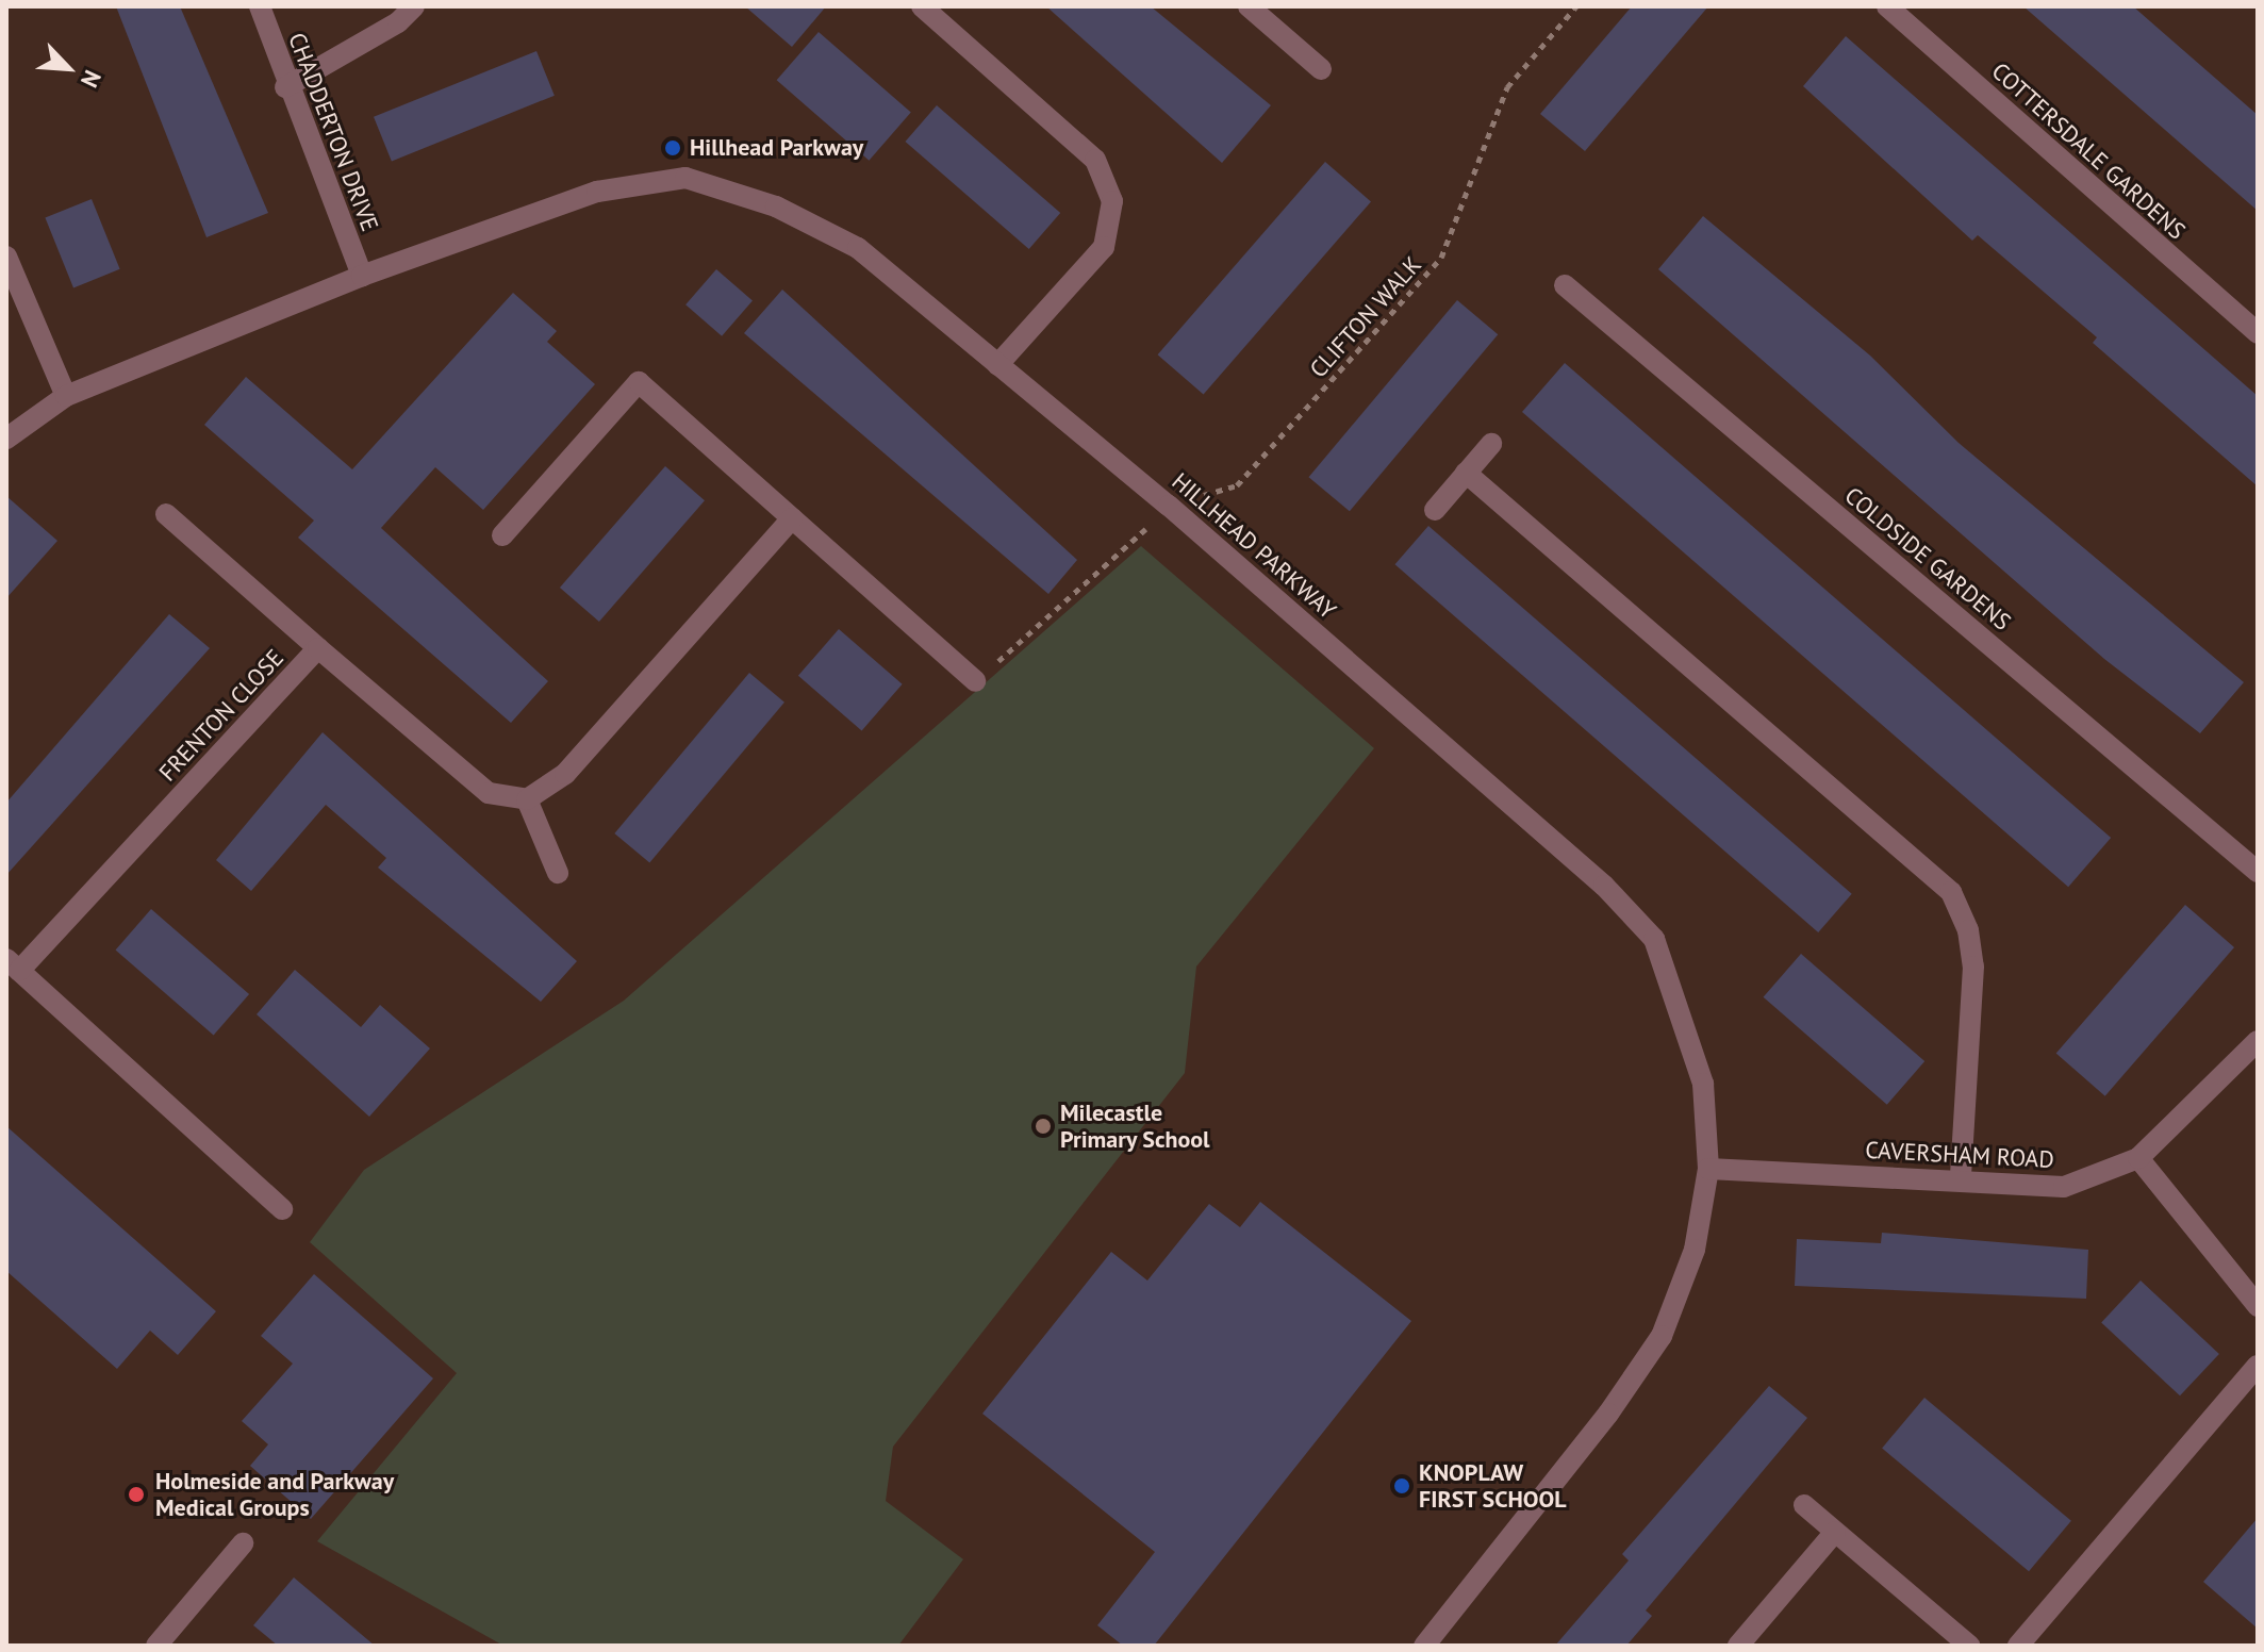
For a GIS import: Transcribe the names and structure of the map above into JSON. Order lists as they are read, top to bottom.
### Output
{
  "streets": {
    "street": [
      "CHADDERTON DRIVE",
      "COTTERSDALE GARDENS",
      "HILLHEAD PARKWAY",
      "COLDSIDE GARDENS",
      "FRENTON CLOSE",
      "CAVERSHAM ROAD"
    ],
    "path": ["CLIFTON WALK"]
  },
  "crossings": [
    ["CHADDERTON DRIVE", "HILLHEAD PARKWAY"],
    ["CLIFTON WALK", "HILLHEAD PARKWAY"],
    ["HILLHEAD PARKWAY", "CAVERSHAM ROAD"]
  ],
  "places": [
    "Hillhead Parkway",
    "Milecastle Primary School",
    "KNOPLAW FIRST SCHOOL",
    "Holmeside and Parkway Medical Groups"
  ],
  "north": "bottom right"
}
